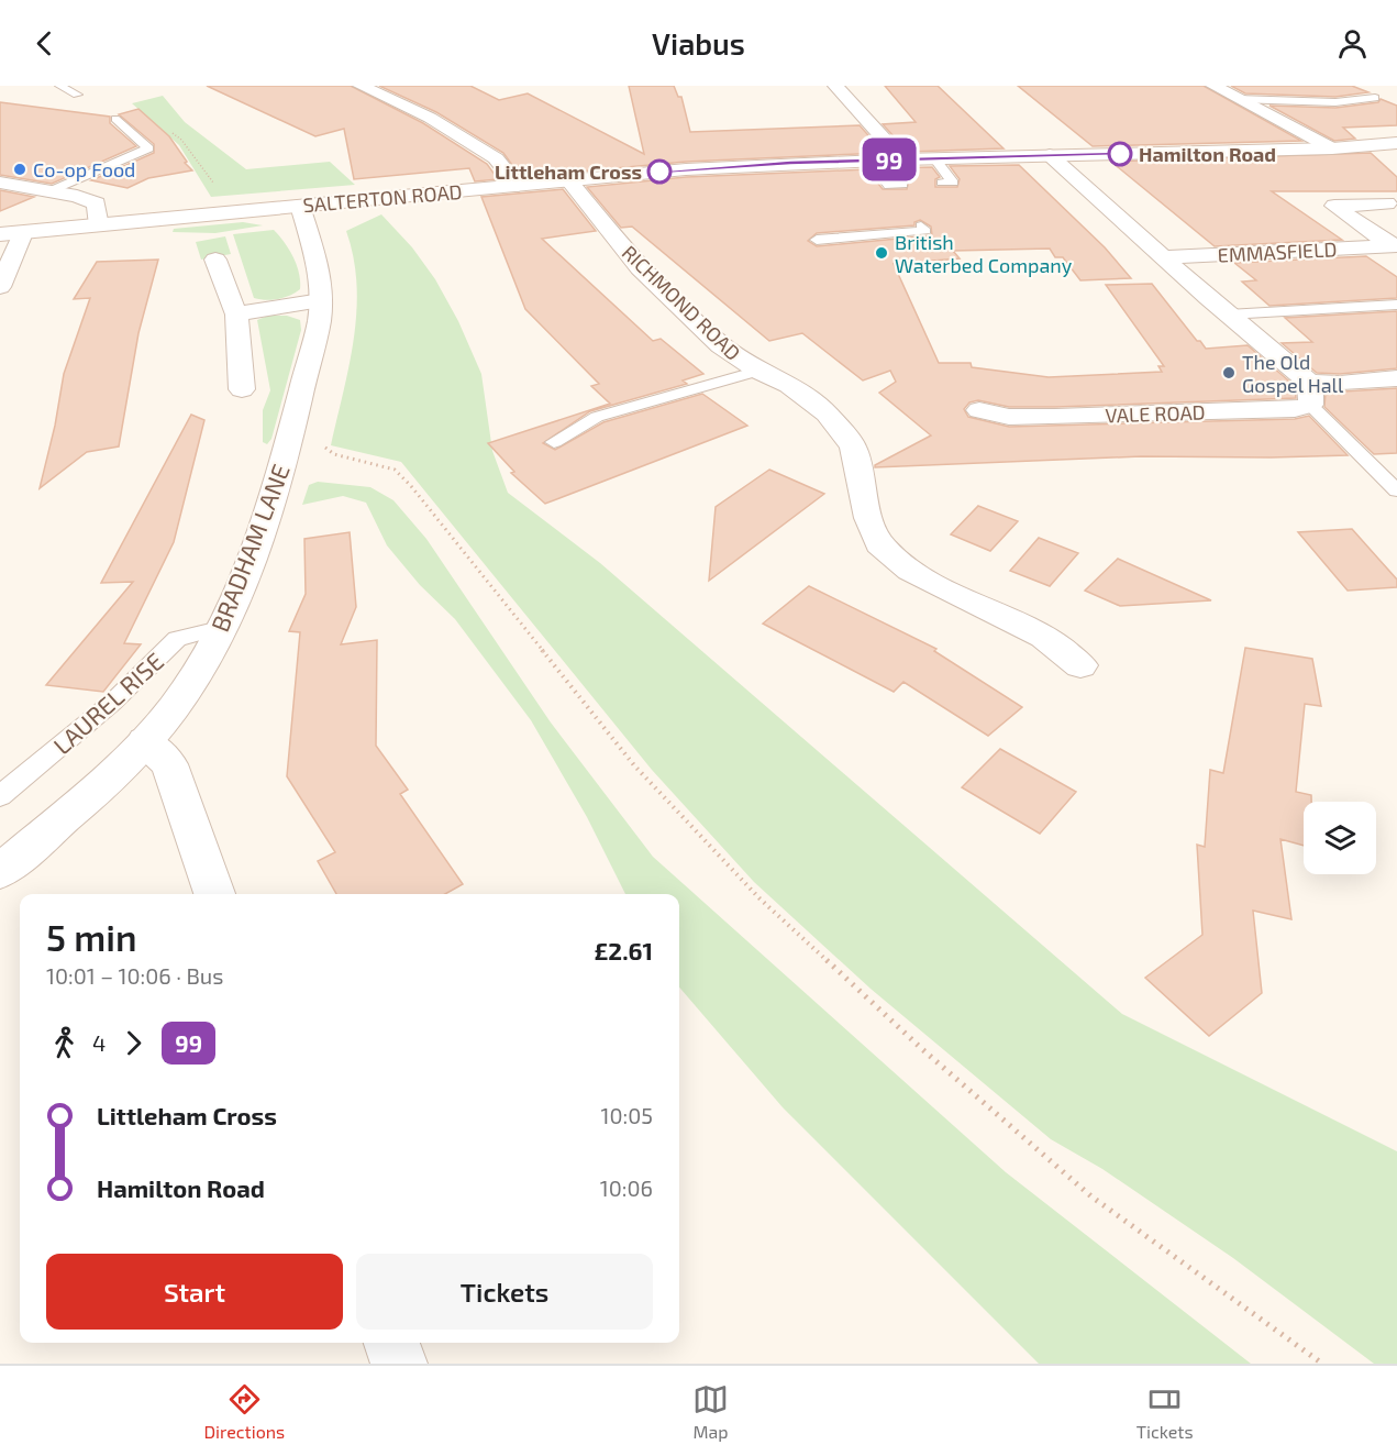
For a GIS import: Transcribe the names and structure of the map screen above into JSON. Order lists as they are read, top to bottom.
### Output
{
  "streets": {
    "street": [
      "SALTERTON ROAD",
      "EMMASFIELD",
      "RICHMOND ROAD",
      "VALE ROAD",
      "BRADHAM LANE"
    ],
    "lane": ["LAUREL RISE"]
  },
  "crossings": [
    ["SALTERTON ROAD", "RICHMOND ROAD"],
    ["SALTERTON ROAD", "BRADHAM LANE"],
    ["BRADHAM LANE", "LAUREL RISE"]
  ],
  "places": [
    "Hamilton Road",
    "Co-op Food",
    "Littleham Cross",
    "British Waterbed Company",
    "The Old Gospel Hall"
  ],
  "lines": ["bus line 99"],
  "page": {
    "header": "Viabus",
    "on_map": "99",
    "heading": ["5 min", "10:01 – 10:06 · Bus", "£2.61"],
    "legs": ["4", "99"],
    "list": [
      {
        "name": "Littleham Cross",
        "value": "10:05"
      },
      {
        "name": "Hamilton Road",
        "value": "10:06"
      }
    ],
    "buttons": ["Start", "Tickets"],
    "tabs": ["Directions", "Map", "Tickets"]
  }
}
